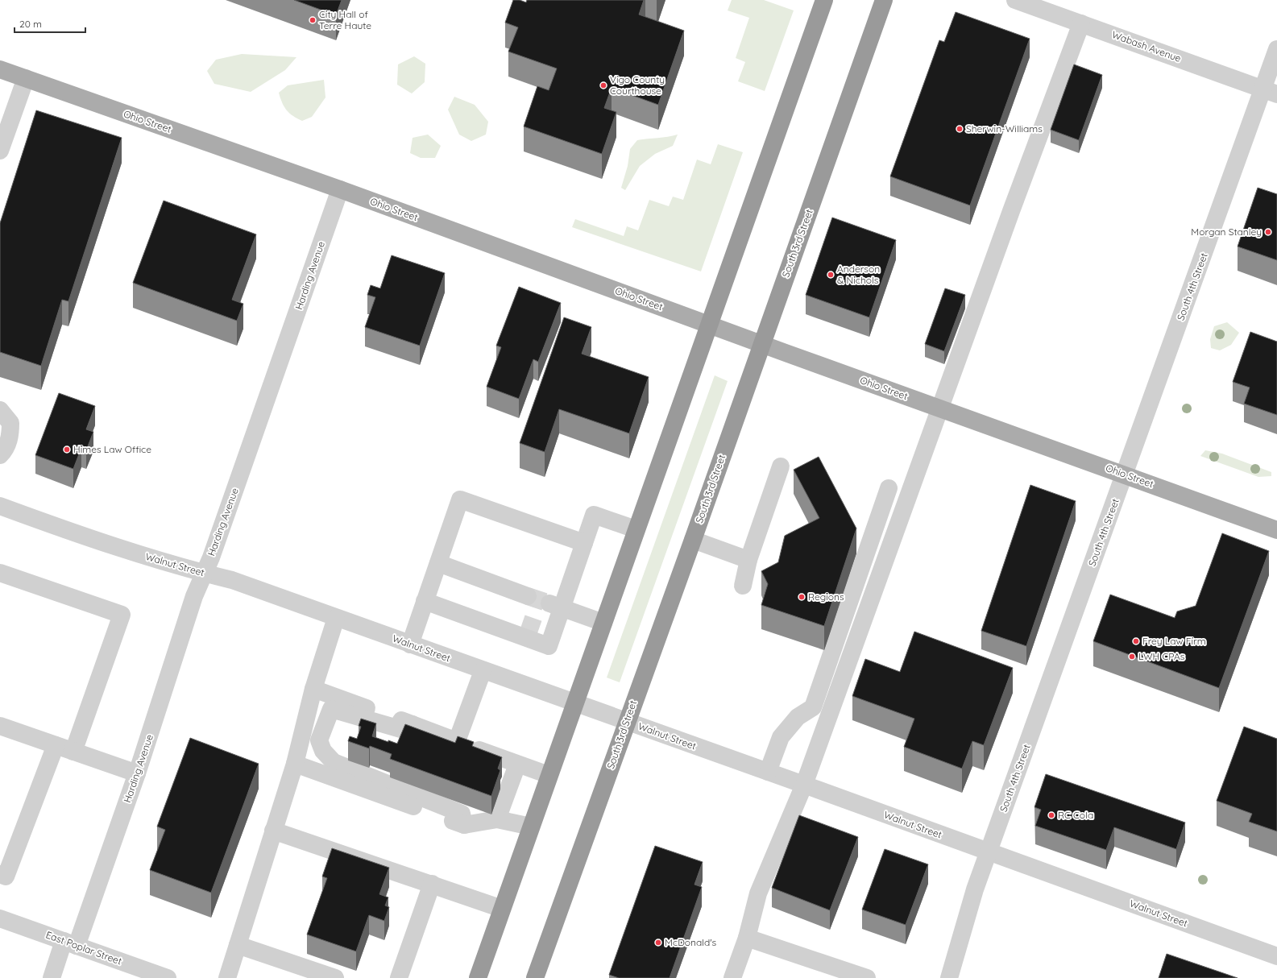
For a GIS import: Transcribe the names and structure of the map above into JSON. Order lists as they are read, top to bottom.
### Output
{
  "streets": {
    "highway": ["South 3rd Street"],
    "main road": ["Ohio Street"],
    "street": [
      "Wabash Avenue",
      "Harding Avenue",
      "South 4th Street",
      "Walnut Street",
      "East Poplar Street"
    ]
  },
  "crossings": [
    ["Wabash Avenue", "South 4th Street"],
    ["Ohio Street", "South 3rd Street"],
    ["Ohio Street", "Harding Avenue"],
    ["Ohio Street", "South 4th Street"],
    ["South 3rd Street", "Walnut Street"],
    ["Harding Avenue", "Walnut Street"],
    ["Harding Avenue", "East Poplar Street"],
    ["South 4th Street", "Walnut Street"]
  ],
  "places": [
    "City Hall of Terre Haute",
    "Vigo County Courthouse",
    "Sherwin-Williams",
    "Morgan Stanley",
    "Anderson & Nichols",
    "Himes Law Office",
    "Regions",
    "Frey Law Firm",
    "LWH CPAs",
    "RC Cola",
    "McDonald's"
  ],
  "scale_bar": "20 m"
}
